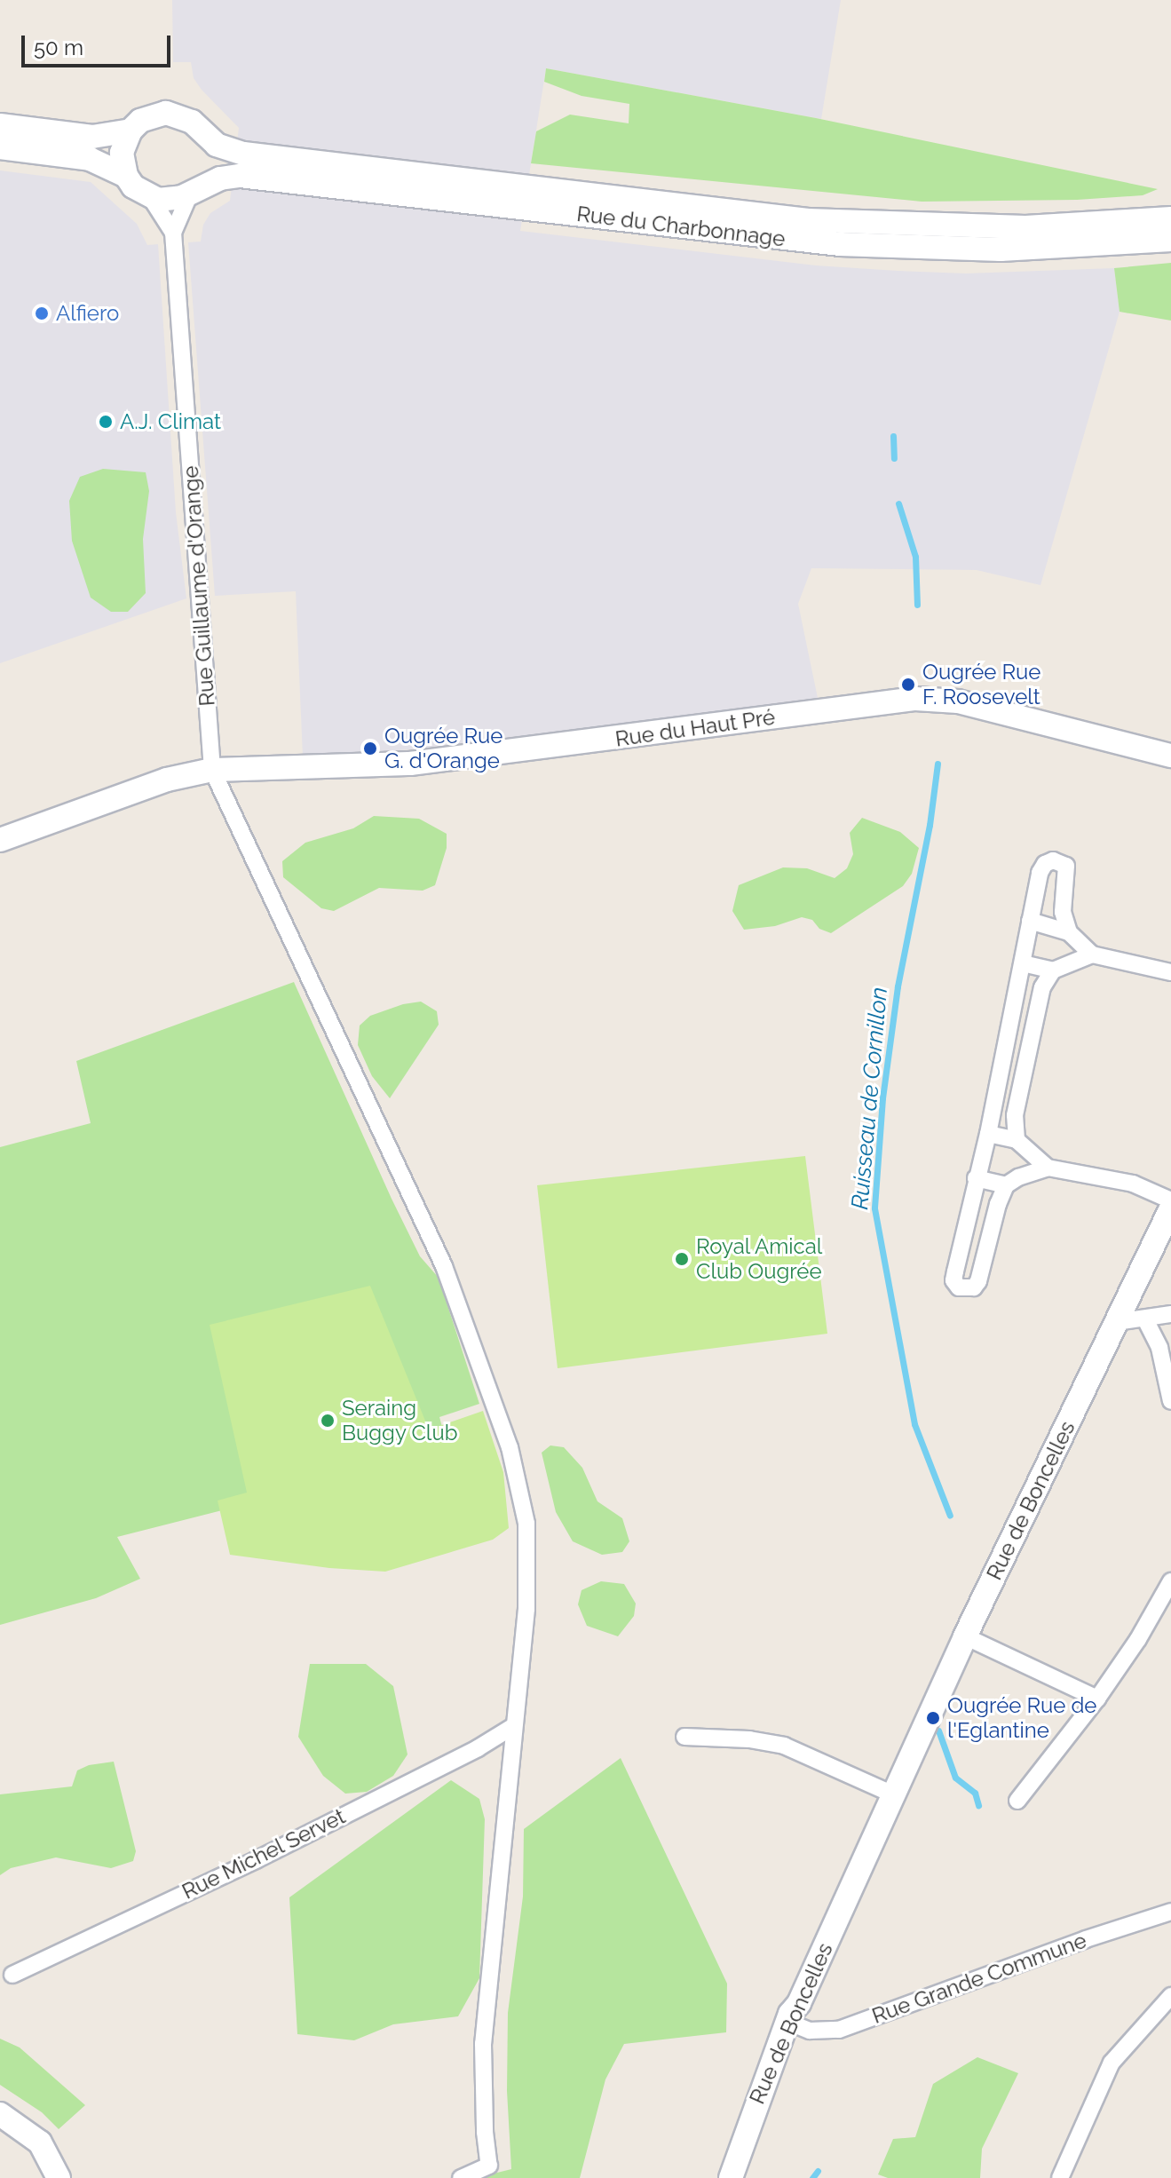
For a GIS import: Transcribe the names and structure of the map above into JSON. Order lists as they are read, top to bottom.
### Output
{
  "streets": {
    "main road": ["Rue du Charbonnage", "Rue du Haut Pré", "Rue de Boncelles"],
    "street": ["Rue Guillaume d'Orange", "Rue Michel Servet", "Rue Grande Commune"]
  },
  "crossings": [
    ["Rue du Charbonnage", "Rue Guillaume d'Orange"],
    ["Rue Guillaume d'Orange", "Rue du Haut Pré"],
    ["Rue de Boncelles", "Rue Grande Commune"]
  ],
  "water": ["Ruisseau de Cornillon"],
  "places": [
    "Alfiero",
    "A.J. Climat",
    "Ougrée Rue F. Roosevelt",
    "Ougrée Rue G. d'Orange",
    "Royal Amical Club Ougrée",
    "Seraing Buggy Club",
    "Ougrée Rue de l'Eglantine"
  ],
  "scale_bar": "50 m"
}
